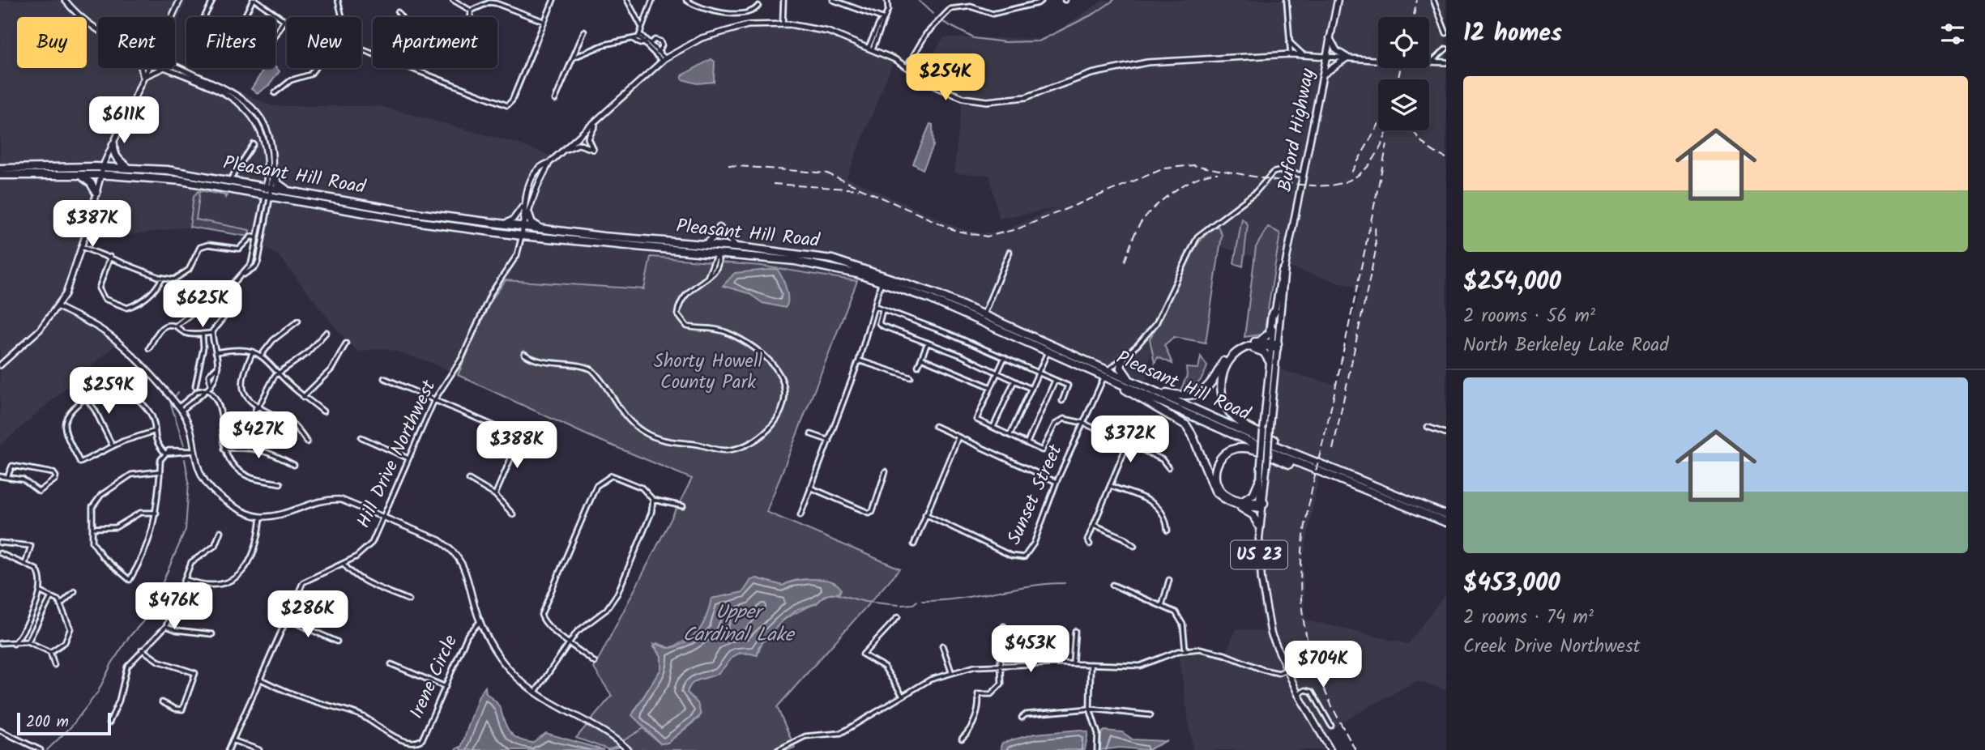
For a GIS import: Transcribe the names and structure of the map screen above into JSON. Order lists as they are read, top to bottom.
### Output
{
  "streets": {
    "highway": ["Pleasant Hill Road"],
    "main road": ["Buford Highway", "US 23"],
    "street": ["Hill Drive Northwest", "Sunset Street", "Irene Circle"]
  },
  "crossings": [
    ["Pleasant Hill Road", "Hill Drive Northwest"],
    ["Pleasant Hill Road", "Sunset Street"],
    ["Hill Drive Northwest", "Irene Circle"]
  ],
  "water": ["Upper Cardinal Lake"],
  "parks": ["Shorty Howell County Park"],
  "scale_bar": "200 m",
  "page": {
    "heading": "12 homes",
    "chip": [
      "Buy",
      "Rent",
      "Filters",
      "New",
      "Apartment"
    ],
    "price": [
      "$254K",
      "$611K",
      "$387K",
      "$625K",
      "$259K",
      "$427K",
      "$372K",
      "$388K",
      "$476K",
      "$286K",
      "$453K",
      "$704K"
    ],
    "list": [
      {
        "name": "$254,000",
        "note": "2 rooms · 56 m² · North Berkeley Lake Road"
      },
      {
        "name": "$453,000",
        "note": "2 rooms · 74 m² · Creek Drive Northwest"
      }
    ],
    "scale": "200 m"
  }
}
